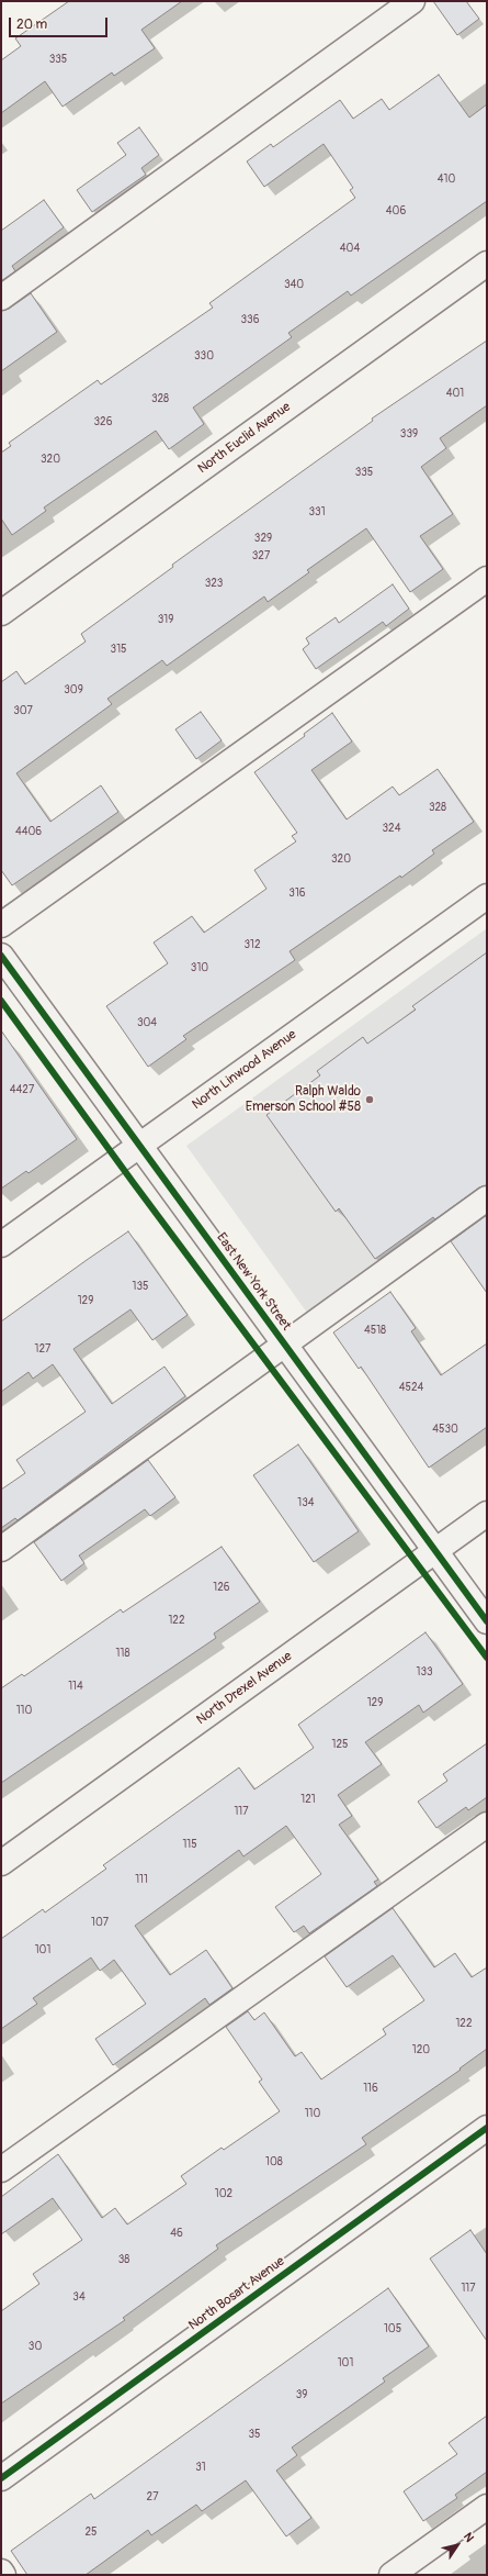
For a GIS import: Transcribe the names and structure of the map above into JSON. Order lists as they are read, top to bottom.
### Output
{
  "streets": {
    "street": [
      "North Euclid Avenue",
      "North Linwood Avenue",
      "East New York Street",
      "North Drexel Avenue",
      "North Bosart Avenue"
    ]
  },
  "crossings": [
    ["North Linwood Avenue", "East New York Street"],
    ["East New York Street", "North Drexel Avenue"]
  ],
  "places": ["Ralph Waldo Emerson School #58"],
  "house_numbers": [
    "335",
    "410",
    "406",
    "404",
    "340",
    "336",
    "330",
    "401",
    "328",
    "326",
    "339",
    "320",
    "335",
    "331",
    "329",
    "327",
    "323",
    "319",
    "315",
    "309",
    "307",
    "328",
    "324",
    "4406",
    "320",
    "316",
    "312",
    "310",
    "304",
    "4427",
    "135",
    "129",
    "4518",
    "127",
    "4524",
    "4530",
    "134",
    "126",
    "122",
    "118",
    "133",
    "114",
    "129",
    "110",
    "125",
    "121",
    "117",
    "115",
    "111",
    "107",
    "101",
    "122",
    "120",
    "116",
    "110",
    "108",
    "102",
    "46",
    "38",
    "117",
    "34",
    "105",
    "30",
    "101",
    "39",
    "35",
    "31",
    "27",
    "25"
  ],
  "scale_bar": "20 m",
  "north": "top right"
}
